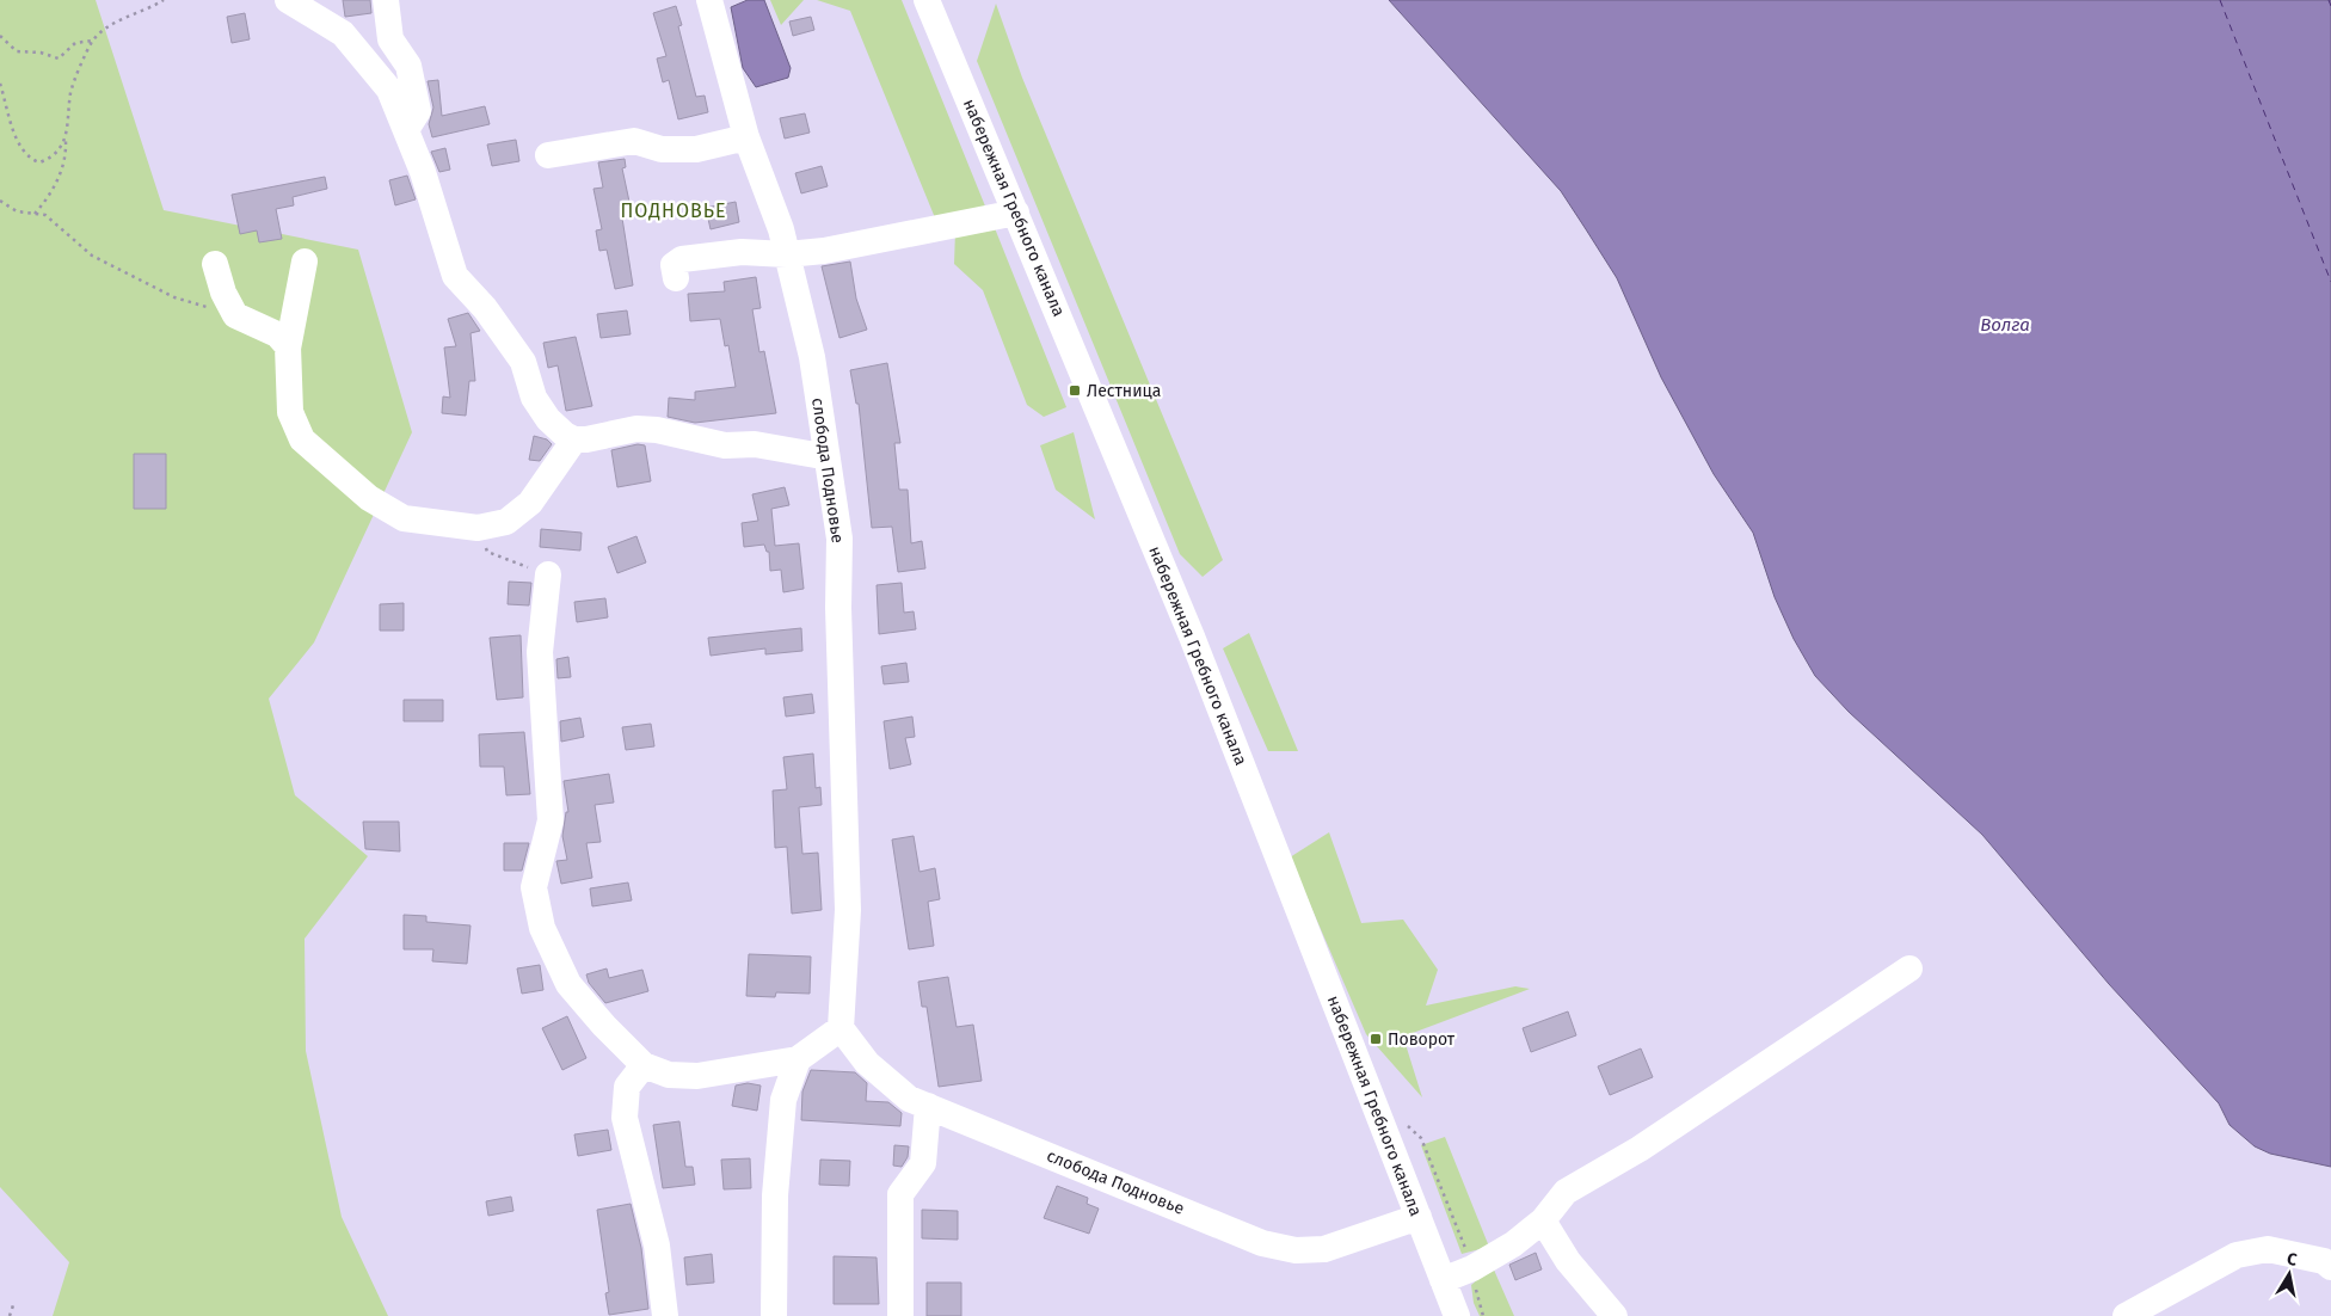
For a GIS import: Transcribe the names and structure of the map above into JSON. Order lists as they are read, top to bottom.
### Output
{
  "streets": {
    "street": ["набережная Гребного канала", "слобода Подновье"]
  },
  "crossings": [
    ["набережная Гребного канала", "слобода Подновье"]
  ],
  "districts": ["ПОДНОВЬЕ"],
  "water": ["Волга"],
  "places": {
    "transit": ["Лестница", "Поворот"]
  },
  "north": "top"
}
